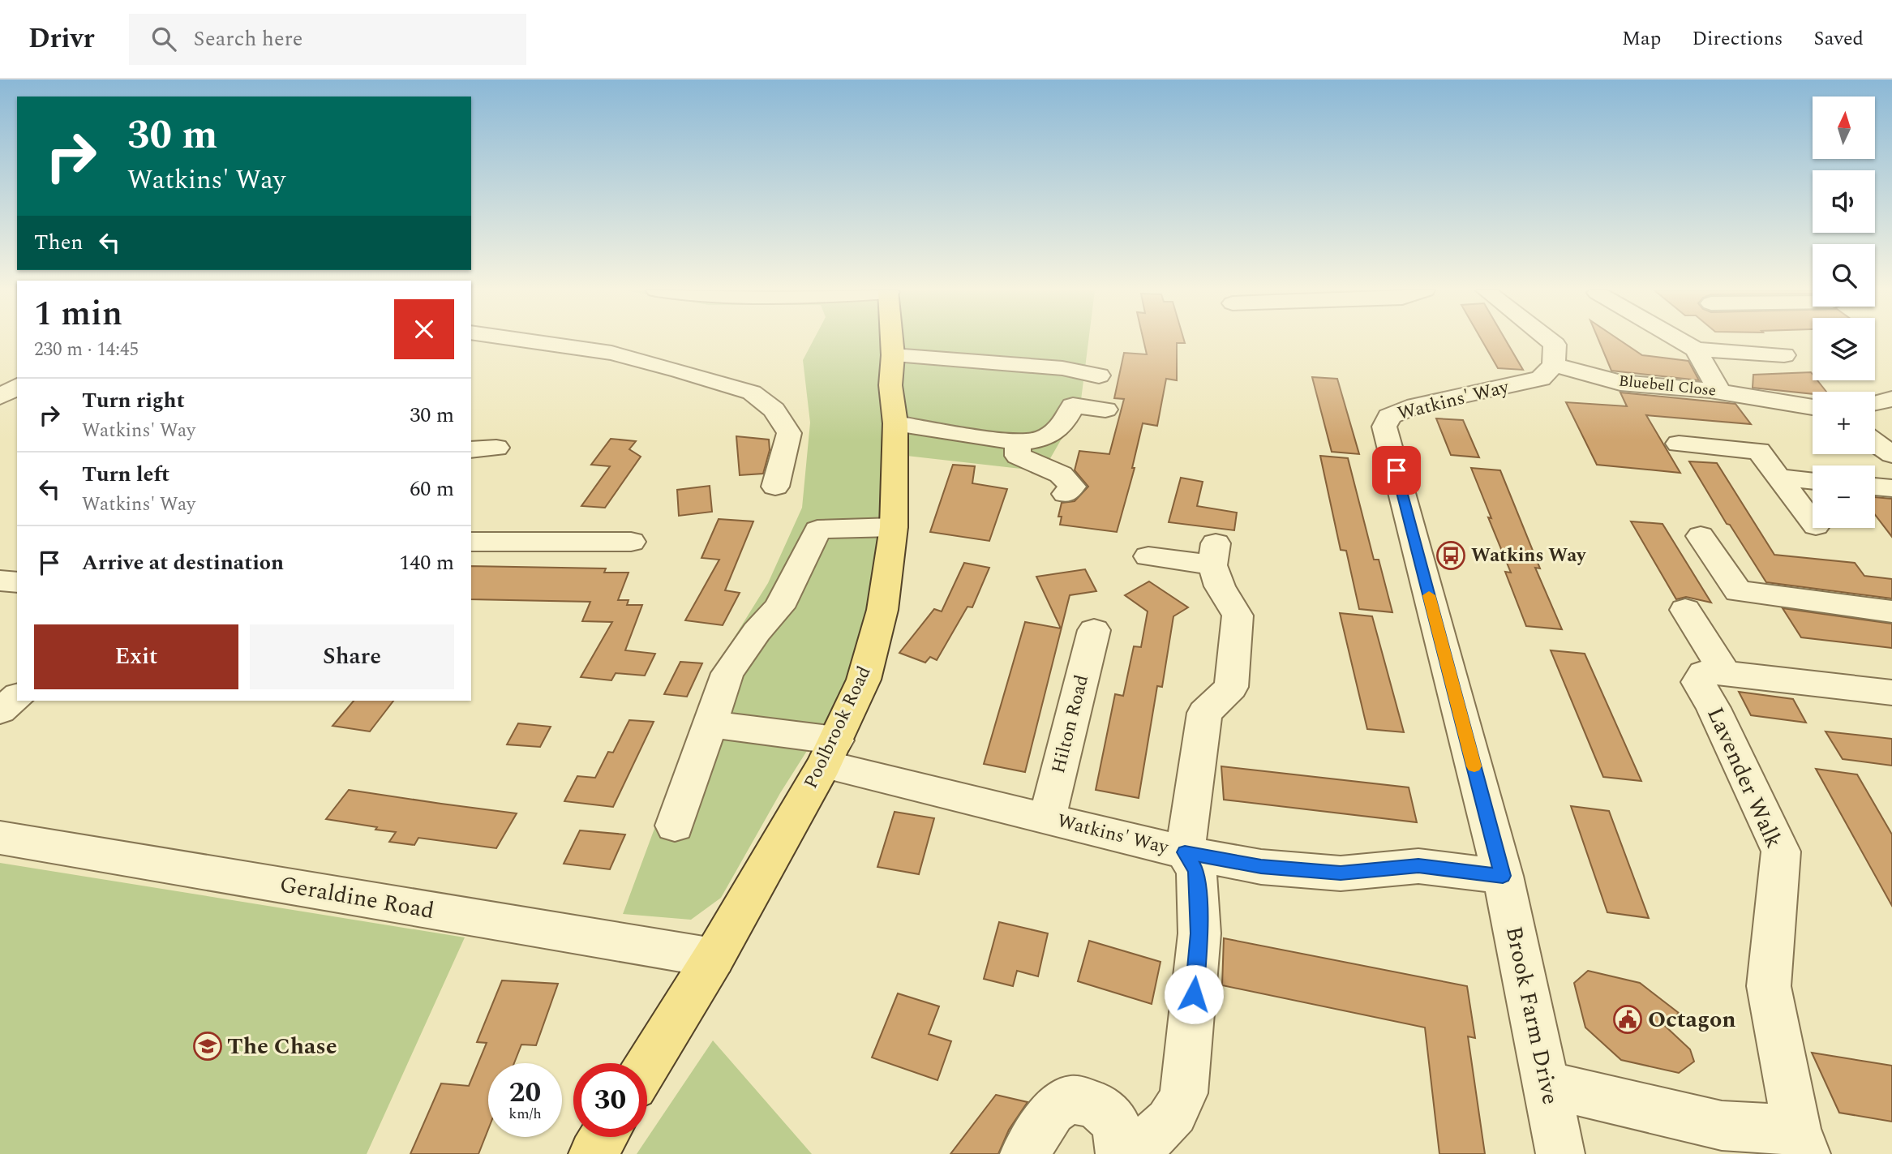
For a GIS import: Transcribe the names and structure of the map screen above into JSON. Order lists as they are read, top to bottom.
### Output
{
  "streets": {
    "main road": ["Poolbrook Road"],
    "street": [
      "Bluebell Close",
      "Watkins' Way",
      "Hilton Road",
      "Lavender Walk",
      "Geraldine Road",
      "Brook Farm Drive"
    ]
  },
  "crossings": [
    ["Bluebell Close", "Watkins' Way"],
    ["Watkins' Way", "Hilton Road"],
    ["Watkins' Way", "Poolbrook Road"],
    ["Watkins' Way", "Brook Farm Drive"],
    ["Poolbrook Road", "Geraldine Road"],
    ["Lavender Walk", "Brook Farm Drive"]
  ],
  "places": {
    "bus stop": ["Watkins Way"],
    "public building": ["Octagon"],
    "school or university": ["The Chase"]
  },
  "north": "top",
  "page": {
    "header": "Drivr",
    "search": "Search here",
    "nav": ["Map", "Directions", "Saved"],
    "map_buttons": ["+", "−"],
    "turn": ["30 m", "Watkins' Way"],
    "then": "Then",
    "heading": ["1 min", "230 m · 14:45"],
    "list": [
      {
        "name": "Turn right",
        "note": "Watkins' Way",
        "value": "30 m"
      },
      {
        "name": "Turn left",
        "note": "Watkins' Way",
        "value": "60 m"
      },
      {
        "name": "Arrive at destination",
        "value": "140 m"
      }
    ],
    "buttons": ["Exit", "Share"],
    "speed": "20 km/h",
    "limit": "30"
  }
}
